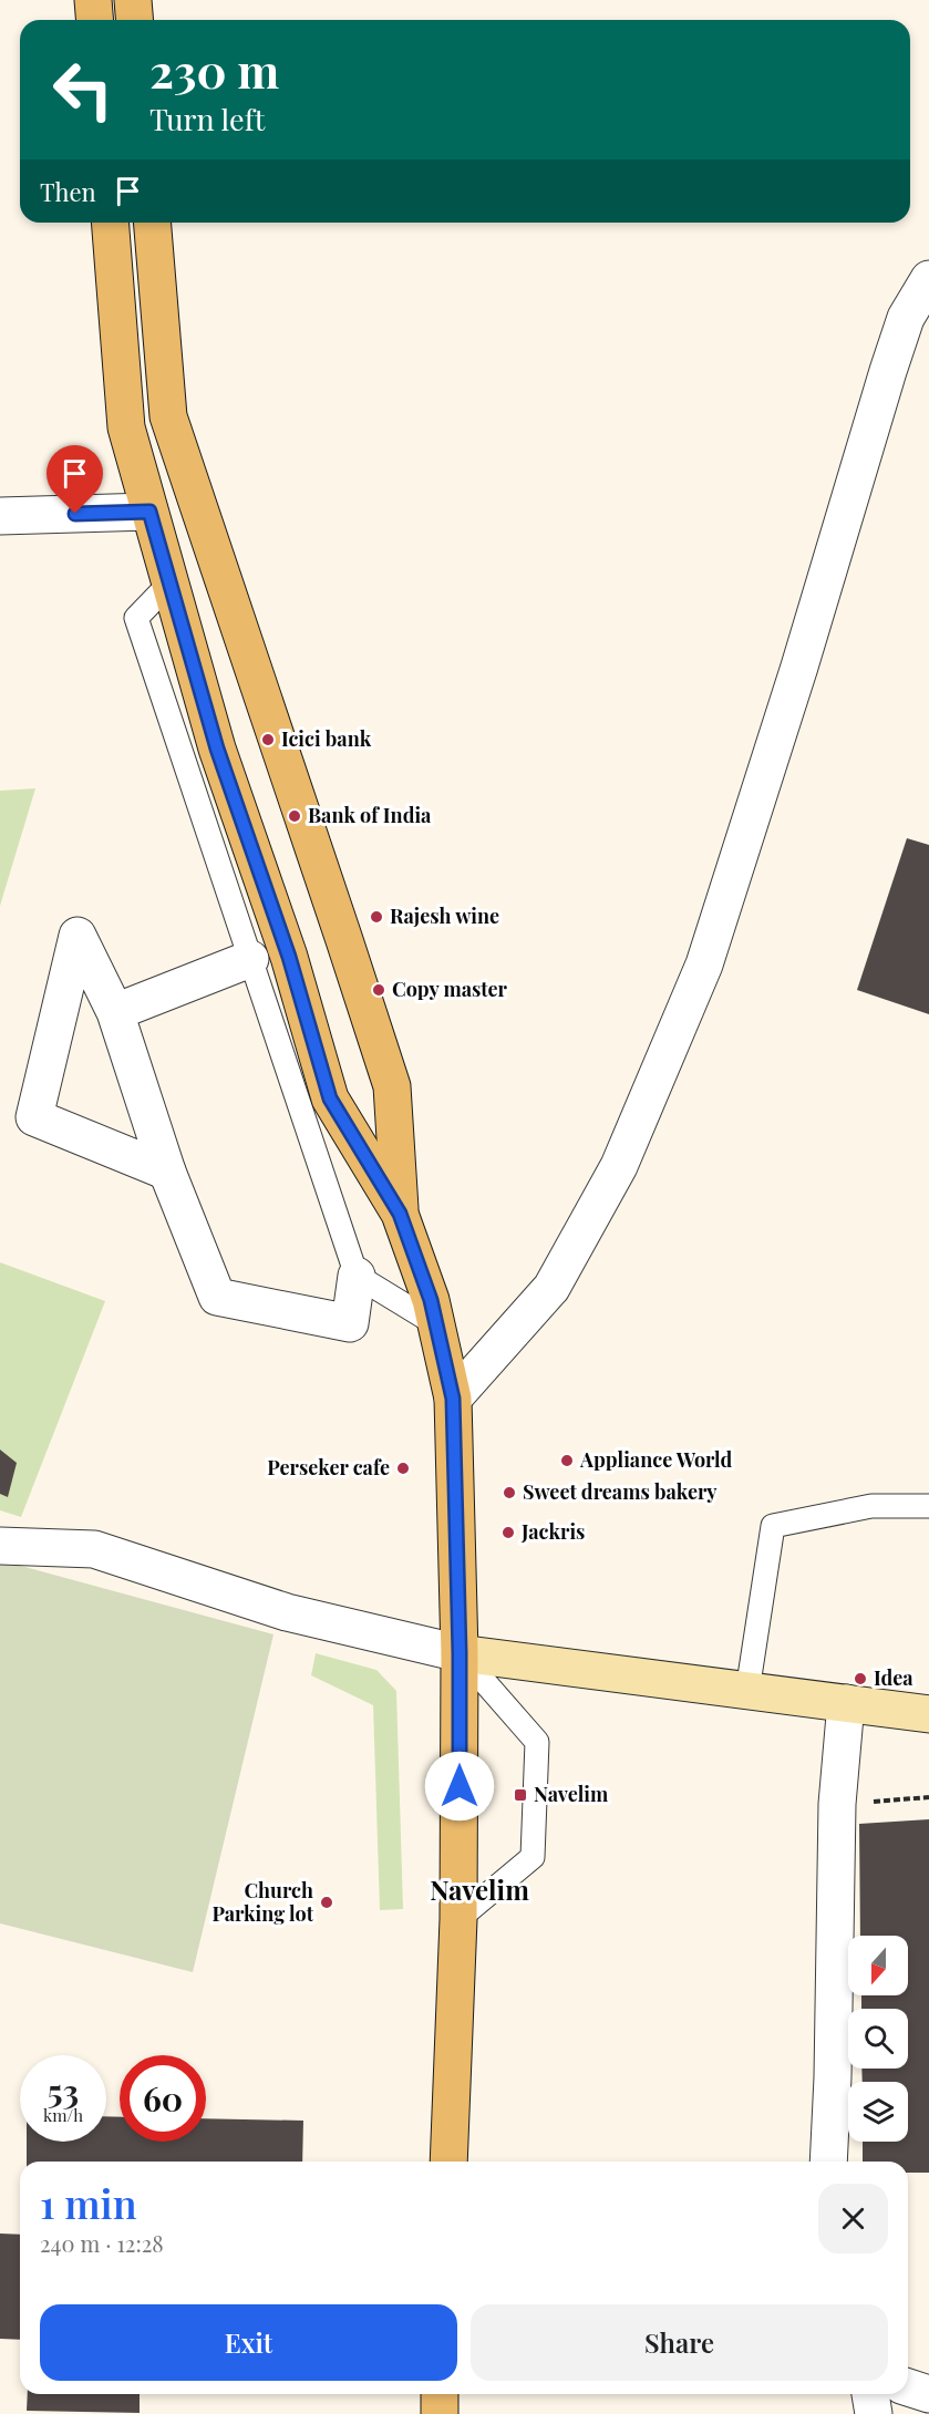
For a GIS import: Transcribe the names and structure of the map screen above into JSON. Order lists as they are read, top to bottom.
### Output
{
  "districts": ["Navelim"],
  "places": {
    "other": [
      "Icici bank",
      "Bank of India",
      "Rajesh wine",
      "Copy master",
      "Appliance World",
      "Perseker cafe",
      "Sweet dreams bakery",
      "Jackris",
      "Idea",
      "Church Parking lot"
    ],
    "transit": ["Navelim"]
  },
  "north": "bottom",
  "page": {
    "turn": ["230 m", "Turn left"],
    "then": "Then",
    "speed": "53 km/h",
    "limit": "60",
    "heading": ["1 min", "240 m · 12:28"],
    "buttons": ["Exit", "Share"]
  }
}
